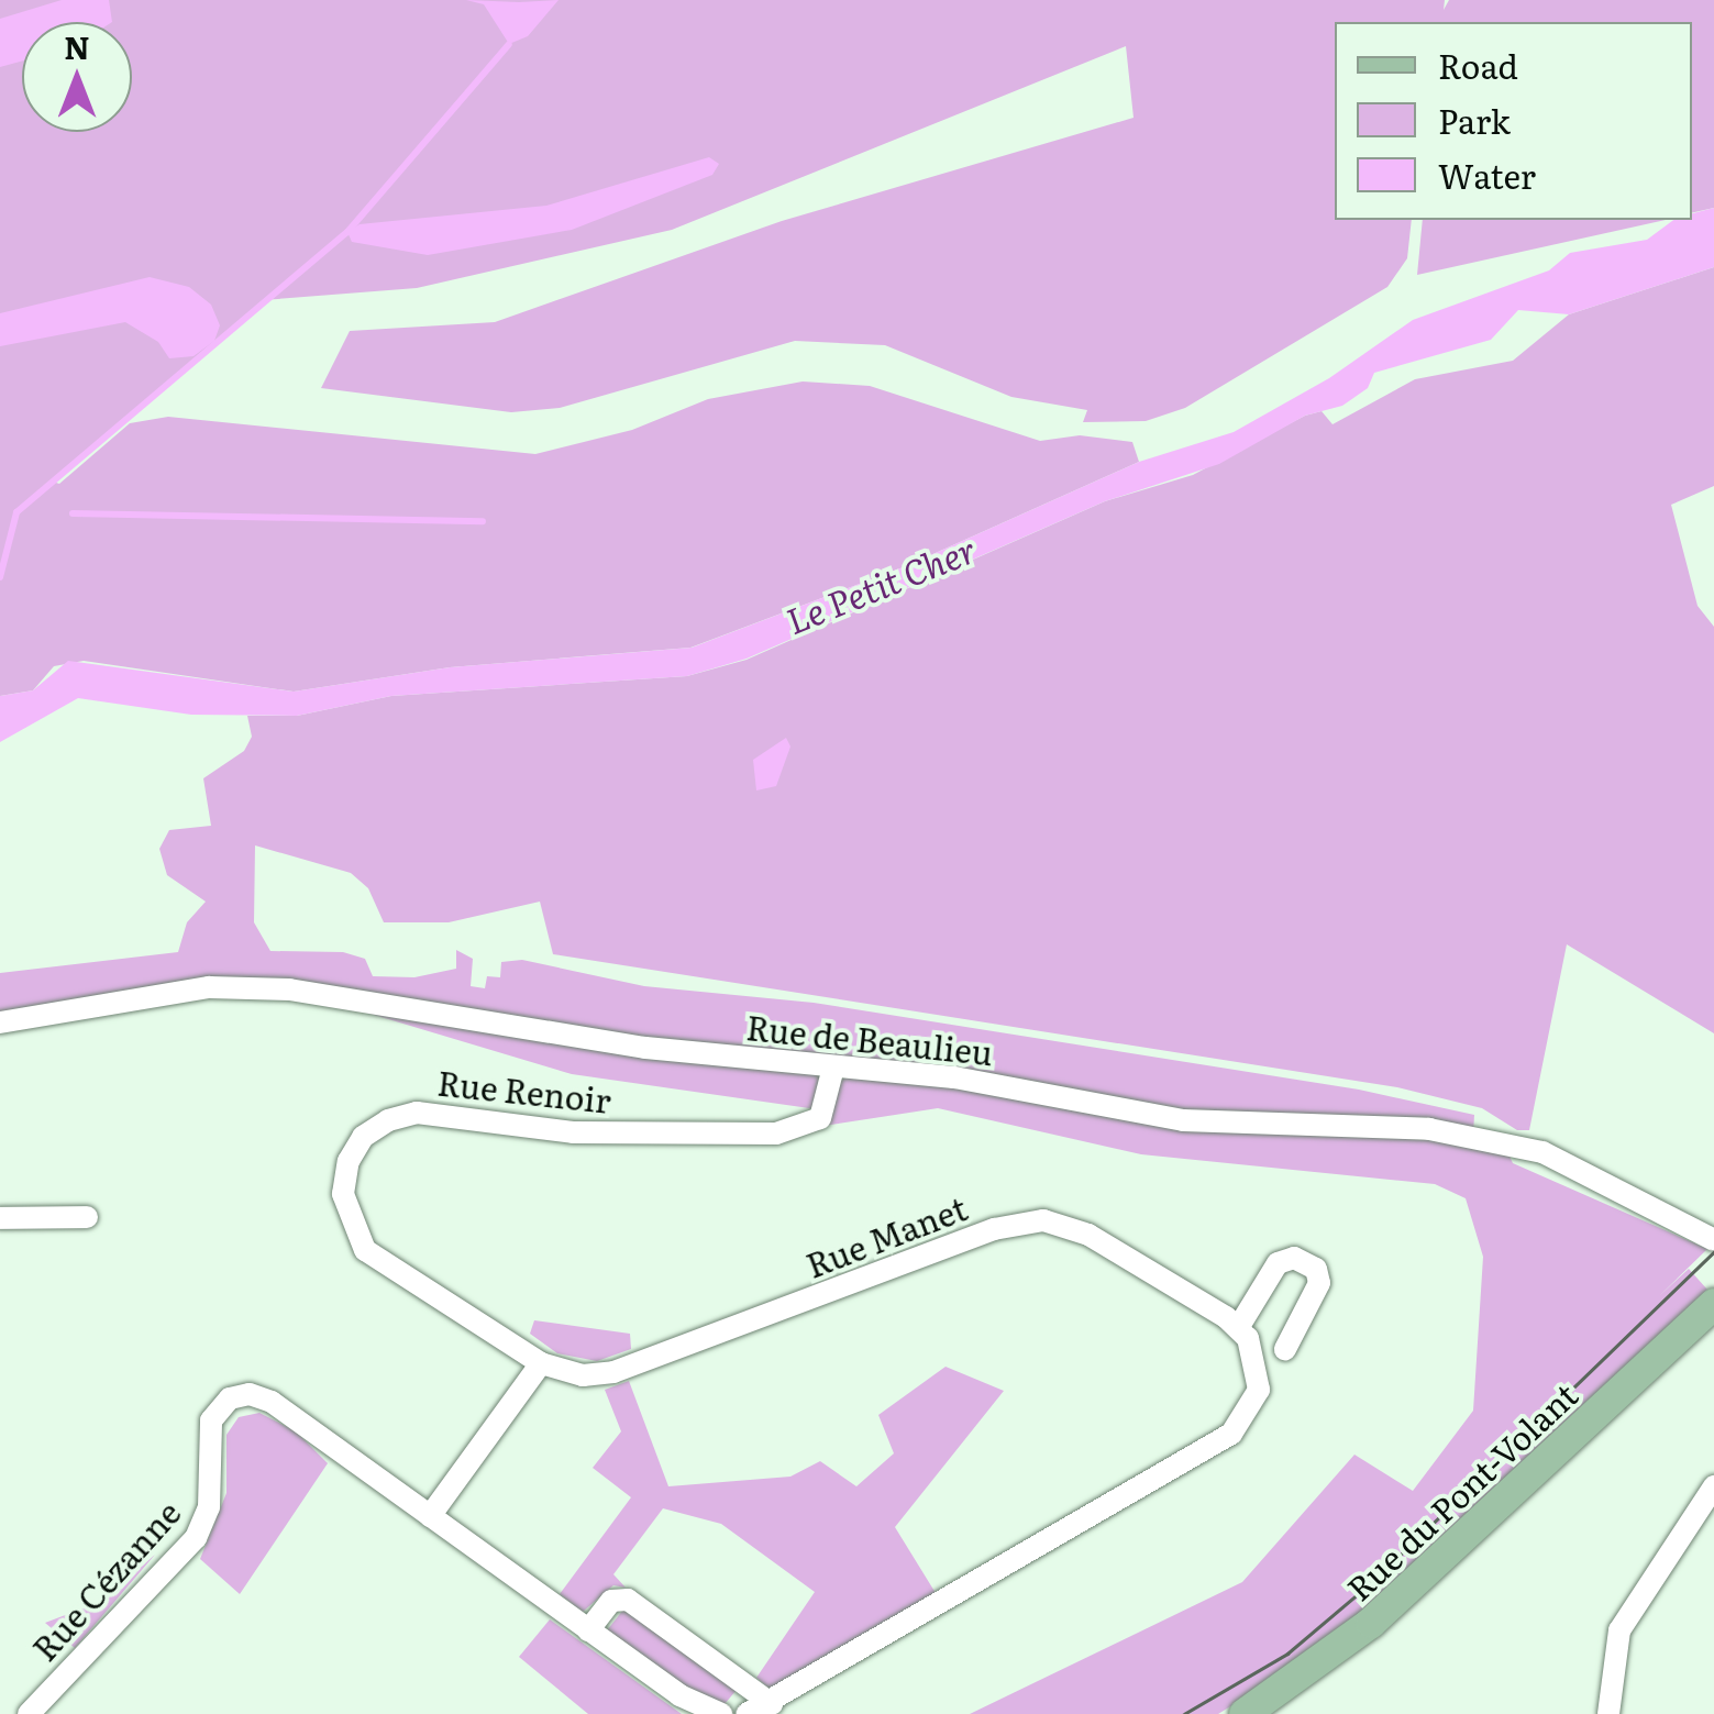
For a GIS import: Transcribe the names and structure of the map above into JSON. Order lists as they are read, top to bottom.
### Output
{
  "streets": {
    "main road": ["Rue du Pont-Volant"],
    "street": [
      "Rue de Beaulieu",
      "Rue Renoir",
      "Rue Manet",
      "Rue Cézanne"
    ]
  },
  "crossings": [
    ["Rue de Beaulieu", "Rue Renoir"],
    ["Rue Renoir", "Rue Manet"]
  ],
  "water": ["Le Petit Cher"],
  "legend": ["Road", "Park", "Water"],
  "north": "top"
}
